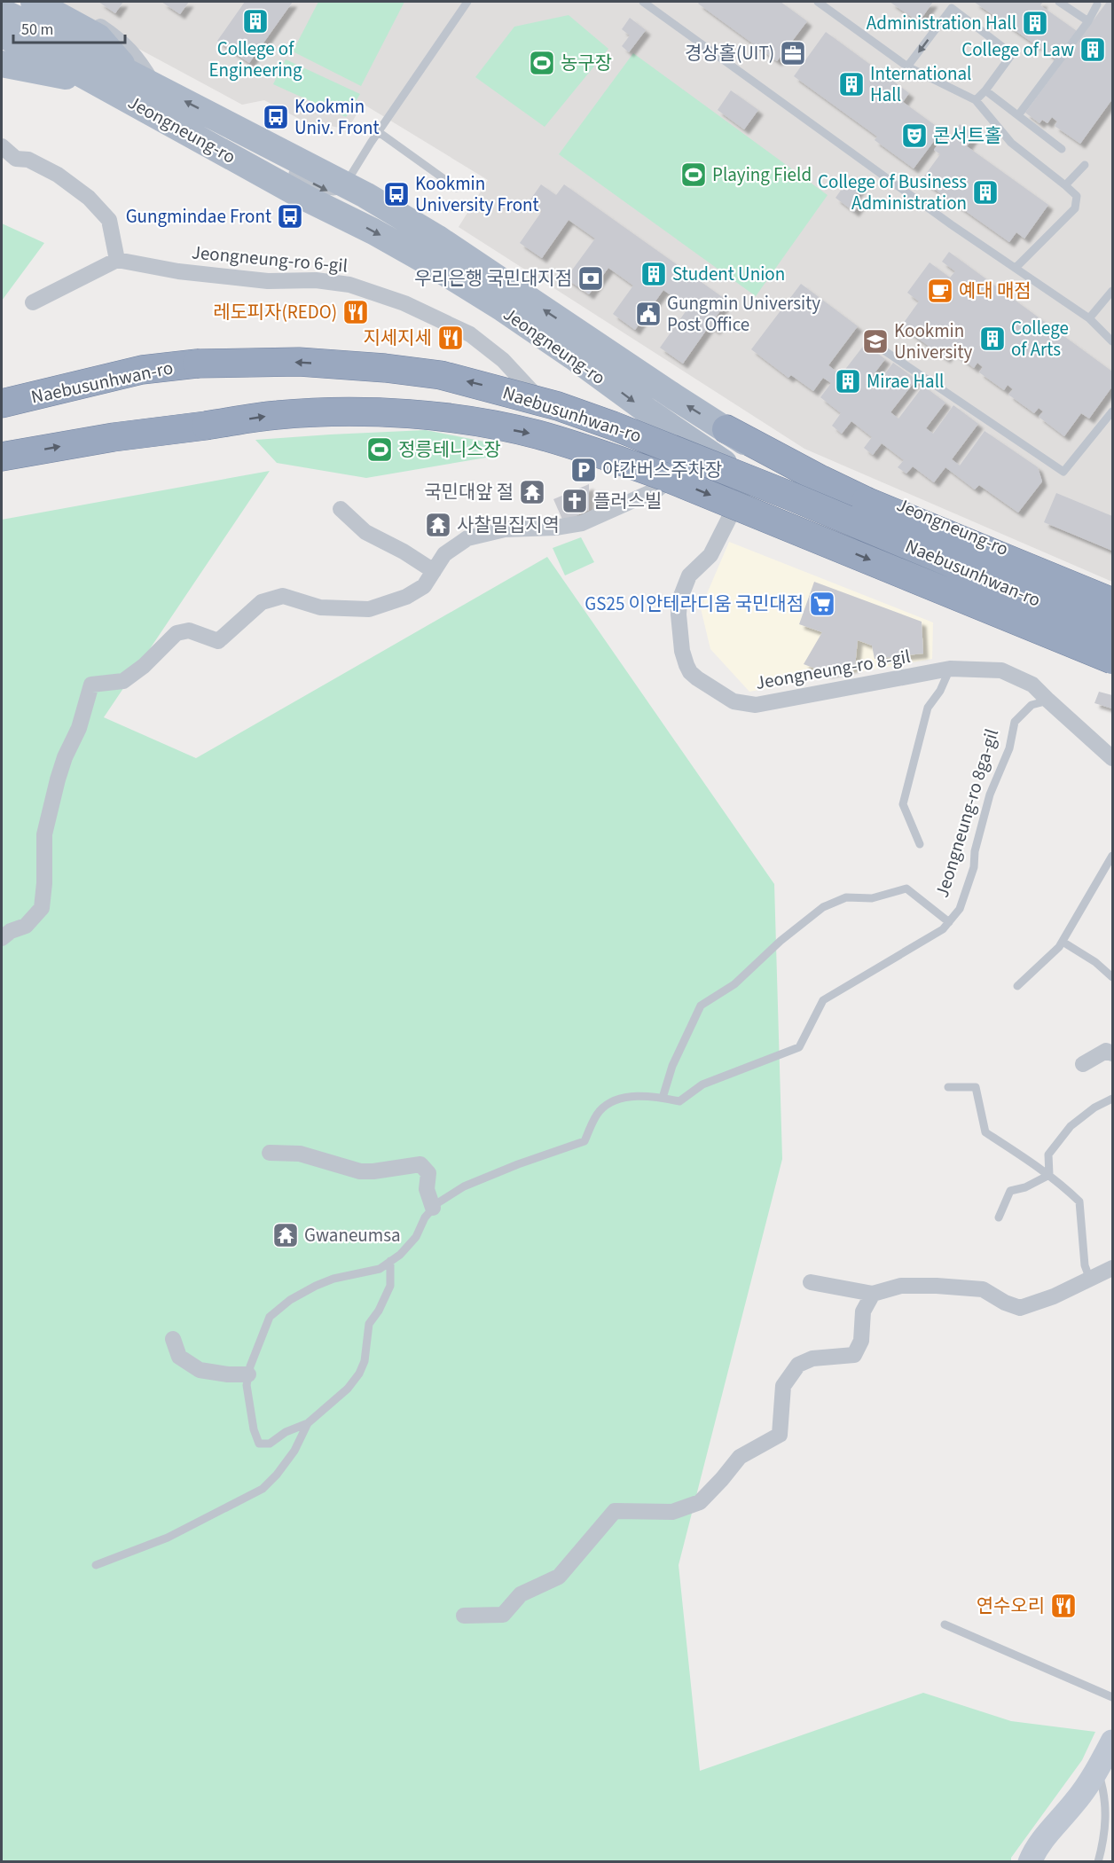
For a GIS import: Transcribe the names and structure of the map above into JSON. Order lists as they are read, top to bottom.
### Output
{
  "streets": {
    "highway": ["Naebusunhwan-ro"],
    "main road": ["Jeongneung-ro"],
    "street": ["Jeongneung-ro 6-gil", "Jeongneung-ro 8-gil"],
    "lane": ["Jeongneung-ro 8ga-gil"]
  },
  "crossings": [
    ["Jeongneung-ro", "Jeongneung-ro 6-gil"],
    ["Jeongneung-ro", "Jeongneung-ro 8-gil"],
    ["Jeongneung-ro 6-gil", "Jeongneung-ro 8-gil"],
    ["Jeongneung-ro 8-gil", "Jeongneung-ro 8ga-gil"]
  ],
  "places": {
    "building": [
      "College of Engineering",
      "Administration Hall",
      "College of Law",
      "International Hall",
      "College of Business Administration",
      "Student Union",
      "College of Arts",
      "Mirae Hall"
    ],
    "office": ["경상홀(UIT)"],
    "sports": ["농구장", "Playing Field", "정릉테니스장"],
    "bus stop": ["Kookmin Univ. Front", "Kookmin University Front", "Gungmindae Front"],
    "theatre": ["콘서트홀"],
    "bank": ["우리은행 국민대지점"],
    "cafe": ["예대 매점"],
    "restaurant": ["레도피자(REDO)", "지세지세", "연수오리"],
    "public building": ["Gungmin University Post Office"],
    "school or university": ["Kookmin University"],
    "parking": ["야간버스주차장"],
    "temple": ["국민대앞 절", "사찰밀집지역", "Gwaneumsa"],
    "church": ["플러스빌"],
    "supermarket": ["GS25 이안테라디움 국민대점"]
  },
  "scale_bar": "50 m"
}
